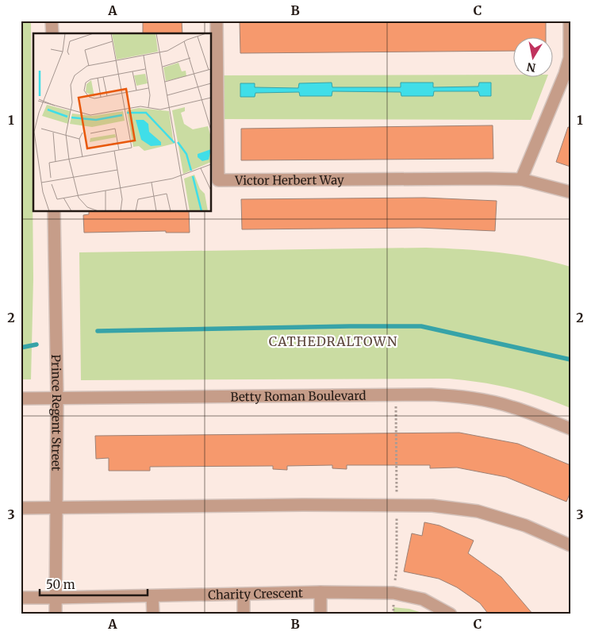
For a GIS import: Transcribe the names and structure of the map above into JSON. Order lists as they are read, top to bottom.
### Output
{
  "streets": {
    "street": [
      "Victor Herbert Way",
      "Betty Roman Boulevard",
      "Prince Regent Street",
      "Charity Crescent"
    ]
  },
  "crossings": [
    ["Betty Roman Boulevard", "Prince Regent Street"],
    ["Prince Regent Street", "Charity Crescent"]
  ],
  "districts": ["CATHEDRALTOWN"],
  "scale_bar": "50 m",
  "north": "bottom",
  "grid": {
    "columns": ["A", "B", "C"],
    "rows": ["1", "2", "3"]
  }
}
